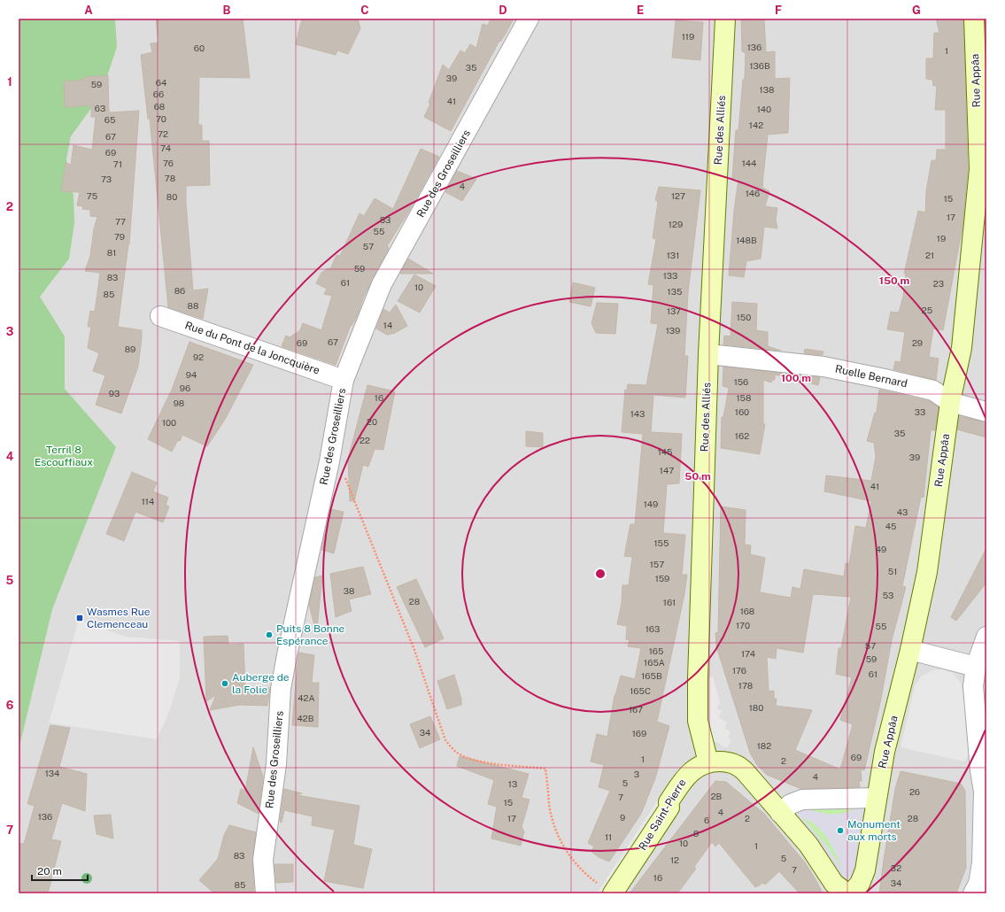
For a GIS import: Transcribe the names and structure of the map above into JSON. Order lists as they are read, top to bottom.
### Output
{
  "streets": {
    "street": [
      "Rue Appâa",
      "Rue des Alliés",
      "Rue des Groseilliers",
      "Rue du Pont de la Joncquière",
      "Ruelle Bernard",
      "Rue Saint-Pierre"
    ]
  },
  "crossings": [
    ["Rue Appâa", "Ruelle Bernard"],
    ["Rue des Alliés", "Ruelle Bernard"],
    ["Rue des Alliés", "Rue Saint-Pierre"],
    ["Rue des Groseilliers", "Rue du Pont de la Joncquière"]
  ],
  "parks": ["Terril 8 Escouffiaux"],
  "places": {
    "transit": ["Wasmes Rue Clemenceau"],
    "other": ["Puits 8 Bonne Espérance", "Auberge de la Folie", "Monument aux morts"]
  },
  "house_numbers": [
    "119",
    "136",
    "60",
    "1",
    "136B",
    "35",
    "39",
    "64",
    "59",
    "138",
    "66",
    "41",
    "68",
    "63",
    "140",
    "70",
    "65",
    "142",
    "72",
    "67",
    "74",
    "69",
    "76",
    "144",
    "71",
    "78",
    "73",
    "4",
    "146",
    "75",
    "127",
    "80",
    "15",
    "17",
    "53",
    "77",
    "129",
    "55",
    "79",
    "19",
    "148B",
    "57",
    "81",
    "131",
    "21",
    "59",
    "133",
    "83",
    "61",
    "23",
    "10",
    "86",
    "135",
    "85",
    "88",
    "25",
    "137",
    "150",
    "14",
    "139",
    "67",
    "69",
    "29",
    "89",
    "92",
    "94",
    "156",
    "96",
    "93",
    "16",
    "158",
    "98",
    "160",
    "33",
    "143",
    "20",
    "100",
    "35",
    "162",
    "22",
    "145",
    "39",
    "147",
    "41",
    "114",
    "149",
    "43",
    "45",
    "155",
    "49",
    "157",
    "51",
    "159",
    "38",
    "53",
    "28",
    "161",
    "168",
    "170",
    "55",
    "163",
    "57",
    "165",
    "174",
    "59",
    "165A",
    "176",
    "61",
    "165B",
    "178",
    "165C",
    "42A",
    "180",
    "167",
    "42B",
    "34",
    "169",
    "182",
    "69",
    "1",
    "2",
    "134",
    "3",
    "4",
    "5",
    "13",
    "26",
    "2B",
    "7",
    "15",
    "4",
    "136",
    "9",
    "17",
    "2",
    "28",
    "6",
    "8",
    "11",
    "10",
    "1",
    "83",
    "5",
    "12",
    "32",
    "7",
    "16",
    "34",
    "85"
  ],
  "scale_bar": "20 m",
  "grid": {
    "columns": [
      "A",
      "B",
      "C",
      "D",
      "E",
      "F",
      "G"
    ],
    "rows": [
      "1",
      "2",
      "3",
      "4",
      "5",
      "6",
      "7"
    ]
  },
  "rings": ["150 m", "100 m", "50 m"]
}
